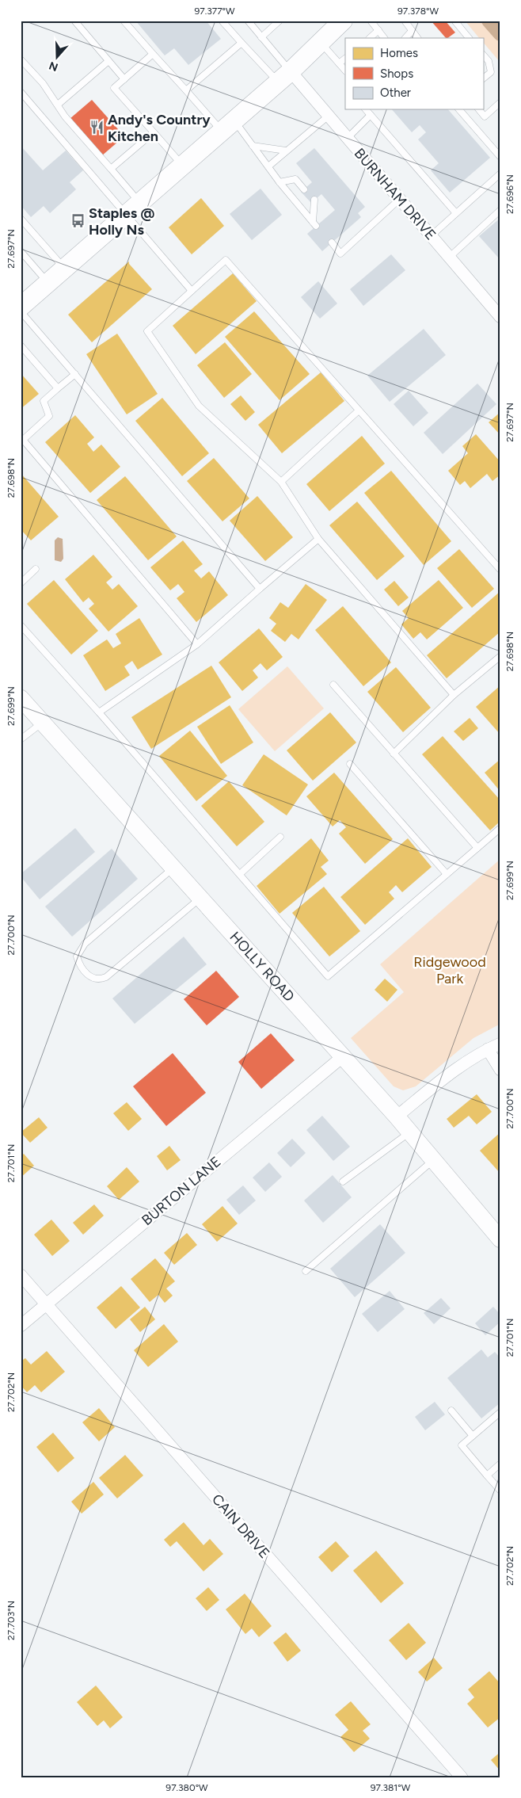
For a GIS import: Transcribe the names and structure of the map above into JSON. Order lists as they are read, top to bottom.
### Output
{
  "streets": {
    "main road": ["HOLLY ROAD"],
    "street": ["BURNHAM DRIVE", "BURTON LANE", "CAIN DRIVE"]
  },
  "crossings": [
    ["HOLLY ROAD", "BURTON LANE"],
    ["BURTON LANE", "CAIN DRIVE"]
  ],
  "parks": ["Ridgewood Park"],
  "places": {
    "restaurant": ["Andy's Country Kitchen"],
    "bus stop": ["Staples @ Holly Ns"]
  },
  "legend": ["Homes", "Shops", "Other"],
  "north": "bottom",
  "coordinates": [
    "97.377°W",
    "97.378°W",
    "27.696°N",
    "27.697°N",
    "27.698°N",
    "27.699°N",
    "27.700°N",
    "27.701°N",
    "27.702°N",
    "27.703°N",
    "97.380°W",
    "97.381°W"
  ]
}
